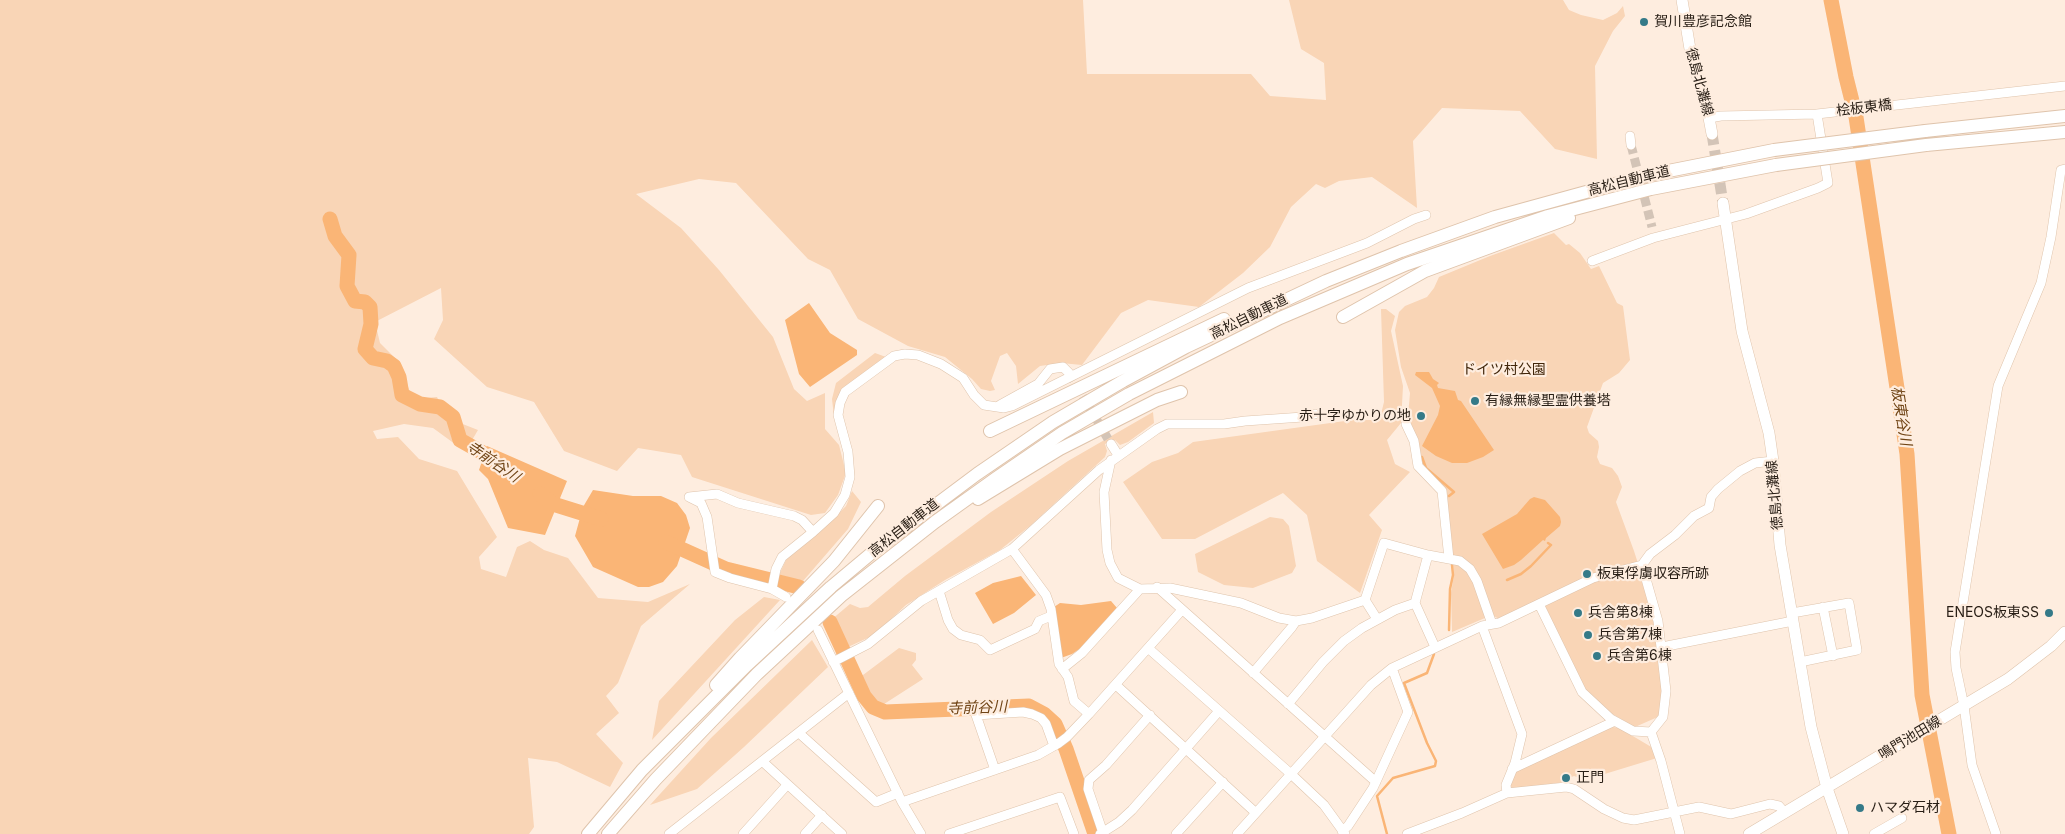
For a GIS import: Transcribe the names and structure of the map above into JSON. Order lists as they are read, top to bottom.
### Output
{
  "streets": {
    "highway": ["高松自動車道"],
    "main road": ["徳島北灘線", "鳴門池田線"],
    "street": ["桧板東橋"]
  },
  "crossings": [
    ["徳島北灘線", "桧板東橋"],
    ["徳島北灘線", "鳴門池田線"]
  ],
  "water": ["板東谷川", "寺前谷川"],
  "parks": ["ドイツ村公園"],
  "places": [
    "賀川豊彦記念館",
    "有縁無縁聖霊供養塔",
    "赤十字ゆかりの地",
    "板東俘虜収容所跡",
    "兵舎第8棟",
    "ENEOS板東SS",
    "兵舎第7棟",
    "兵舎第6棟",
    "正門",
    "ハマダ石材"
  ]
}
